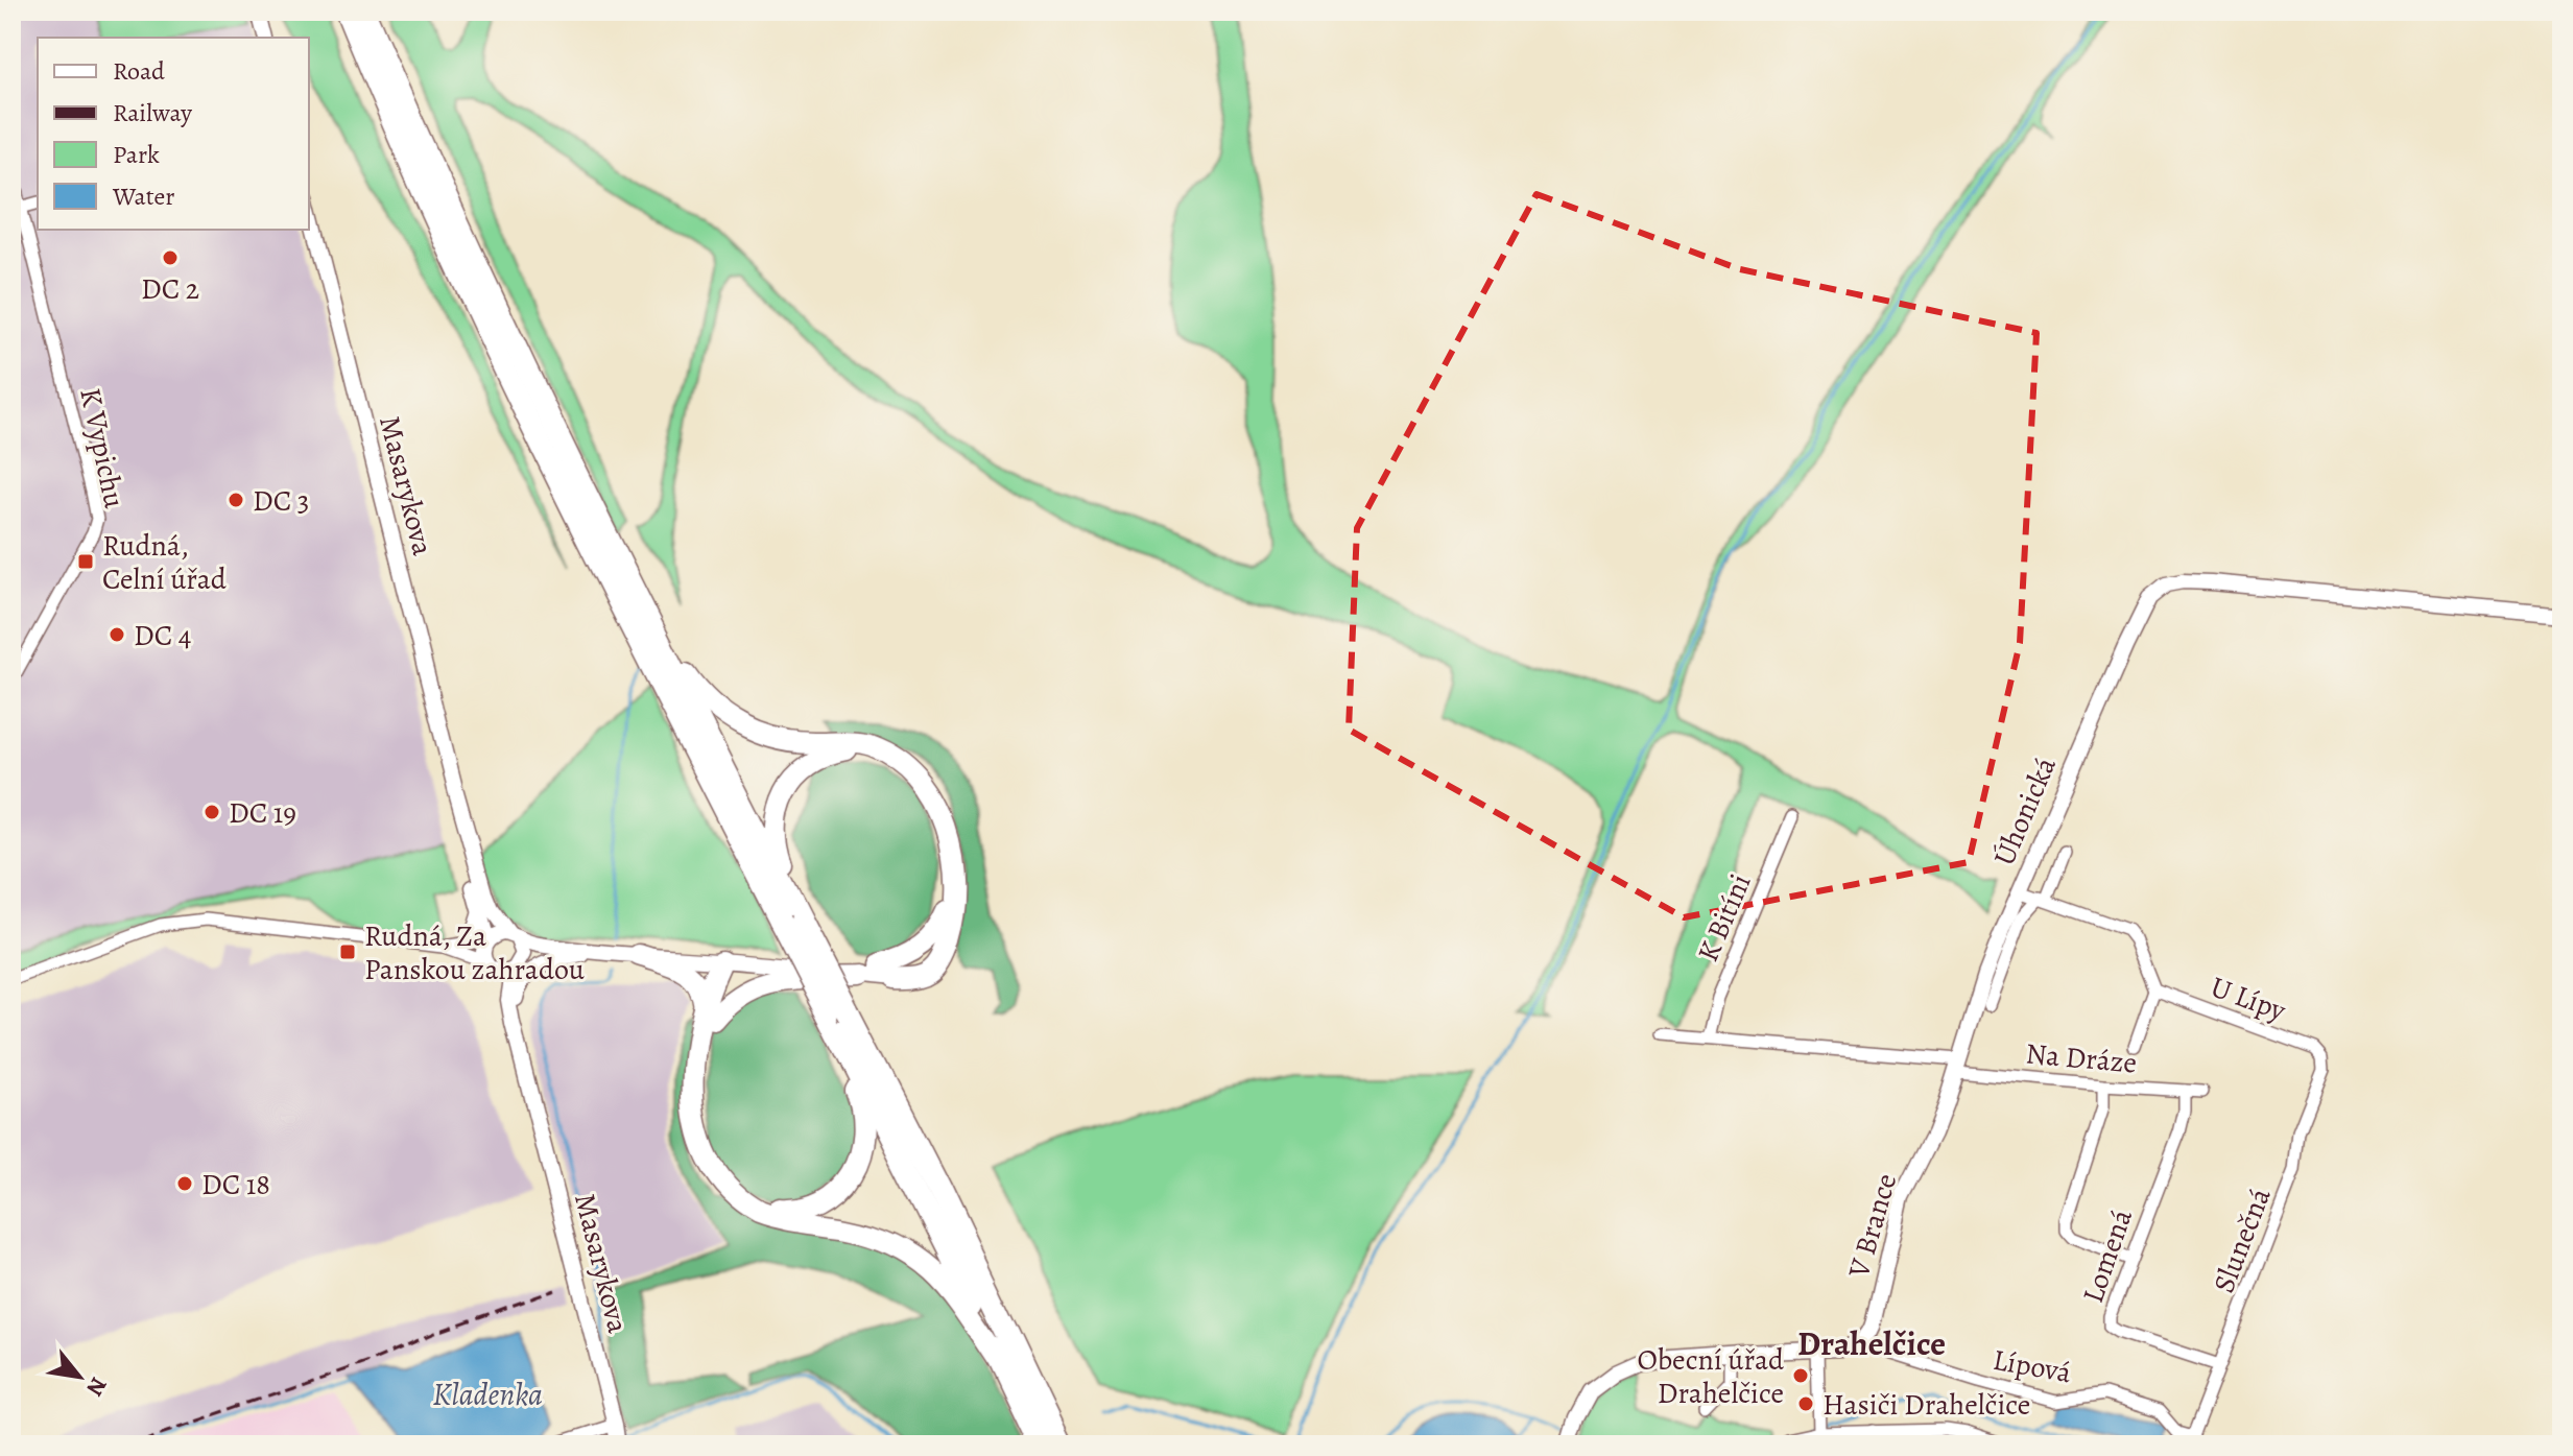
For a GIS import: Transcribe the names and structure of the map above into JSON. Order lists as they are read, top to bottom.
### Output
{
  "streets": {
    "main road": ["Masarykova", "Úhonická", "V Brance"],
    "street": [
      "K Vypichu",
      "K Bitíni",
      "U Lípy",
      "Na Dráze",
      "Slunečná",
      "Lomená",
      "Lípová"
    ]
  },
  "crossings": [
    ["Úhonická", "Na Dráze"],
    ["Úhonická", "V Brance"],
    ["K Bitíni", "Na Dráze"],
    ["U Lípy", "Slunečná"],
    ["Na Dráze", "V Brance"],
    ["Na Dráze", "Lomená"],
    ["V Brance", "Lípová"],
    ["Slunečná", "Lomená"],
    ["Slunečná", "Lípová"]
  ],
  "districts": ["Drahelčice"],
  "water": ["Kladenka"],
  "places": {
    "other": [
      "DC 2",
      "DC 3",
      "DC 4",
      "DC 19",
      "DC 18",
      "Obecní úřad Drahelčice",
      "Hasiči Drahelčice"
    ],
    "transit": ["Rudná, Celní úřad", "Rudná, Za Panskou zahradou"]
  },
  "legend": [
    "Road",
    "Railway",
    "Park",
    "Water"
  ],
  "north": "bottom right"
}
